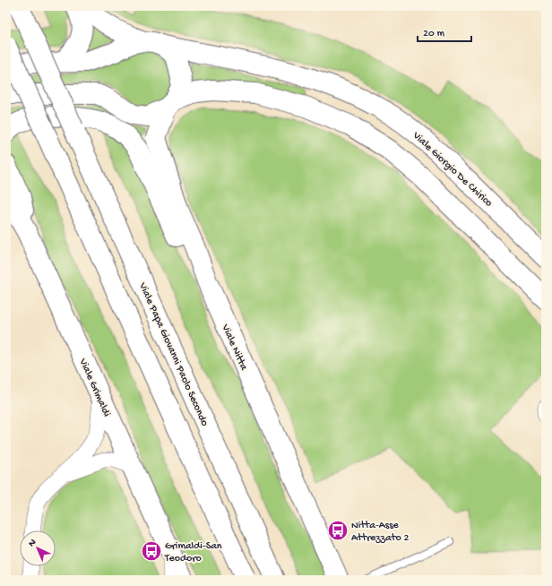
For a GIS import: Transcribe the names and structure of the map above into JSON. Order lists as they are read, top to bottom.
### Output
{
  "streets": {
    "main road": [
      "Viale Giorgio De Chirico",
      "Viale Nitta",
      "Viale Papa Giovanni Paolo Secondo",
      "Viale Grimaldi"
    ]
  },
  "crossings": [
    ["Viale Giorgio De Chirico", "Viale Nitta"]
  ],
  "places": {
    "bus stop": ["Nitta-Asse Attrezzato 2", "Grimaldi-San Teodoro"]
  },
  "scale_bar": "20 m",
  "north": "top left"
}
